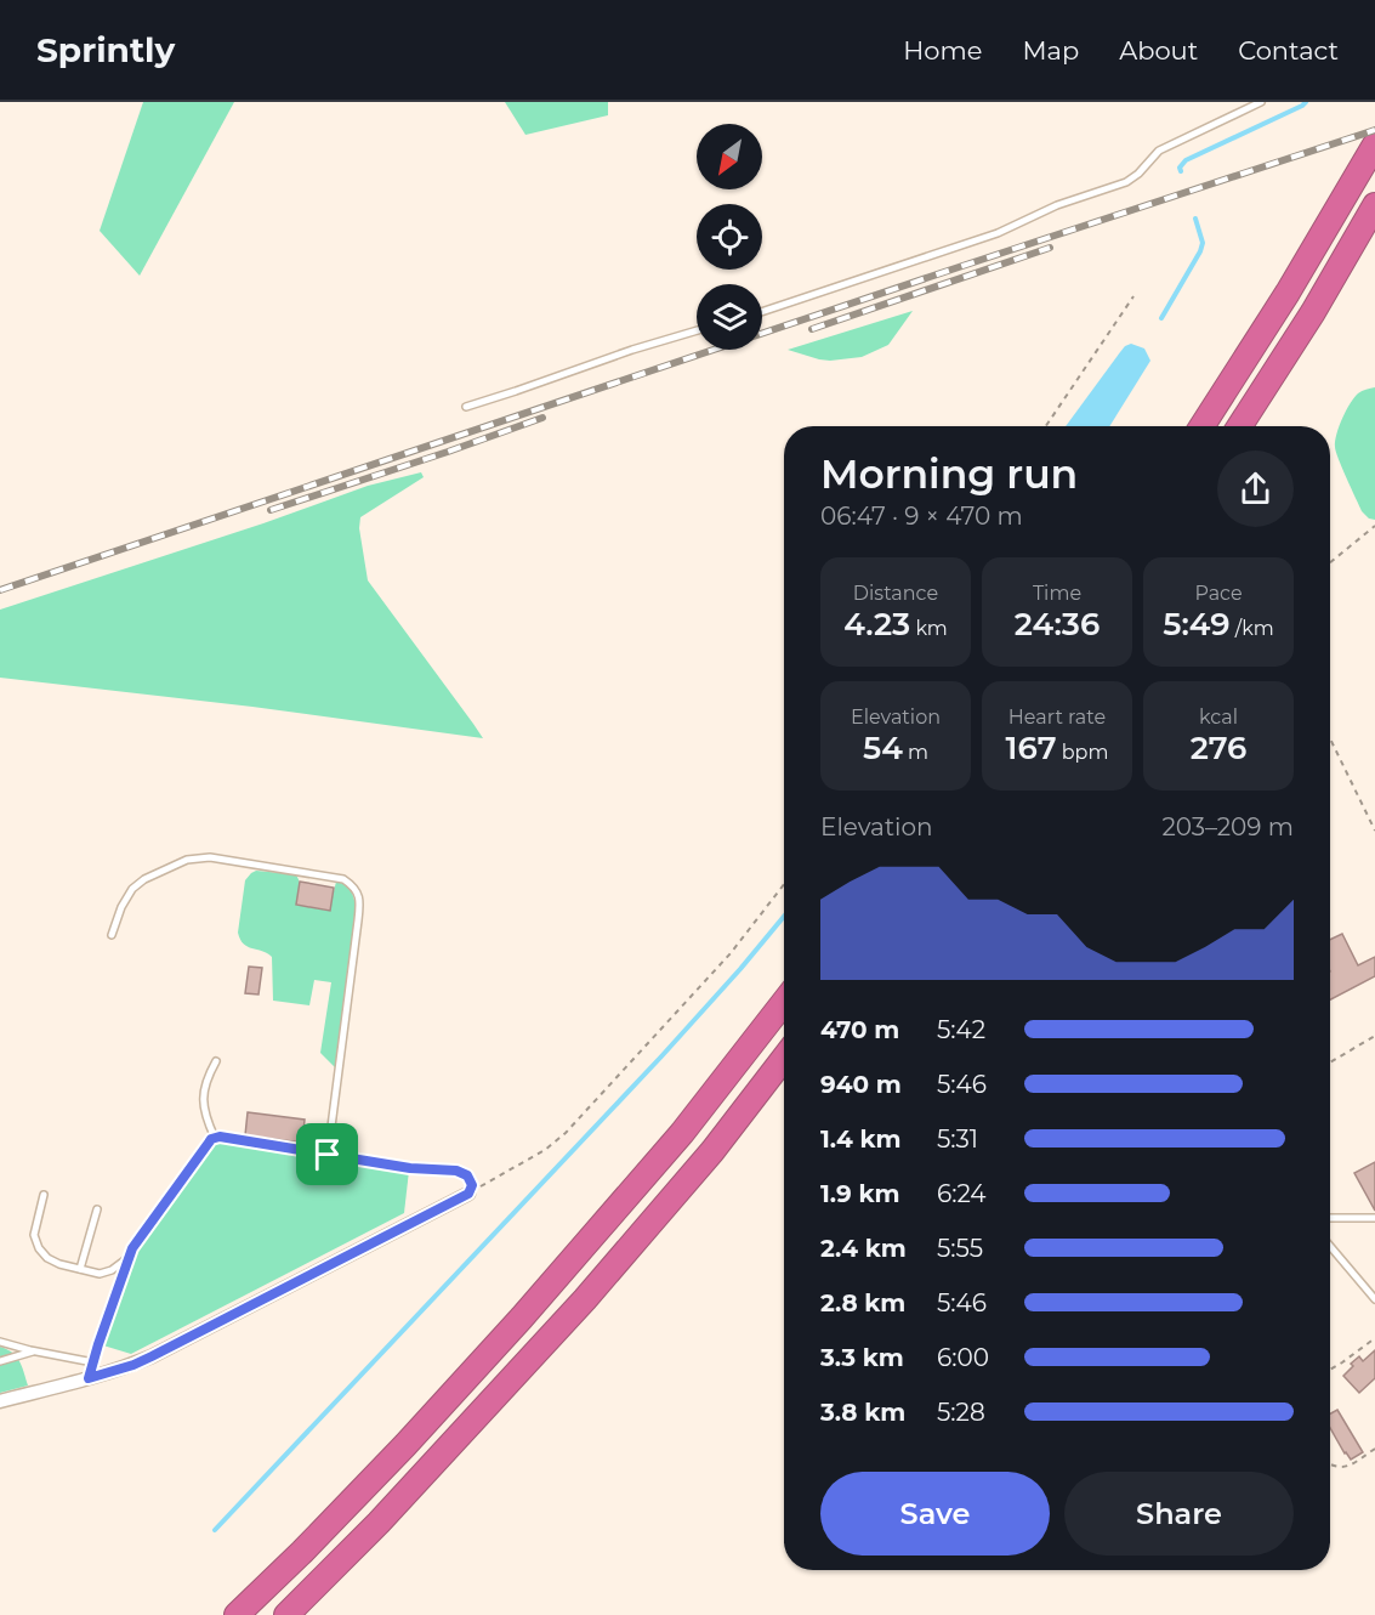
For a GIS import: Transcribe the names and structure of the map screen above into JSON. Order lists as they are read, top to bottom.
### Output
{
  "north": "bottom left",
  "page": {
    "header": "Sprintly",
    "nav": [
      "Home",
      "Map",
      "About",
      "Contact"
    ],
    "heading": ["Morning run", "06:47 · 9 × 470 m"],
    "stats": [
      ["Distance", "4.23 km"],
      ["Time", "24:36"],
      ["Pace", "5:49 /km"],
      ["Elevation", "54 m"],
      ["Heart rate", "167 bpm"],
      ["kcal", "276"]
    ],
    "chart": ["Elevation", "203–209 m"],
    "list": [
      {
        "name": "470 m",
        "note": "5:42"
      },
      {
        "name": "940 m",
        "note": "5:46"
      },
      {
        "name": "1.4 km",
        "note": "5:31"
      },
      {
        "name": "1.9 km",
        "note": "6:24"
      },
      {
        "name": "2.4 km",
        "note": "5:55"
      },
      {
        "name": "2.8 km",
        "note": "5:46"
      },
      {
        "name": "3.3 km",
        "note": "6:00"
      },
      {
        "name": "3.8 km",
        "note": "5:28"
      }
    ],
    "buttons": ["Save", "Share"]
  }
}
